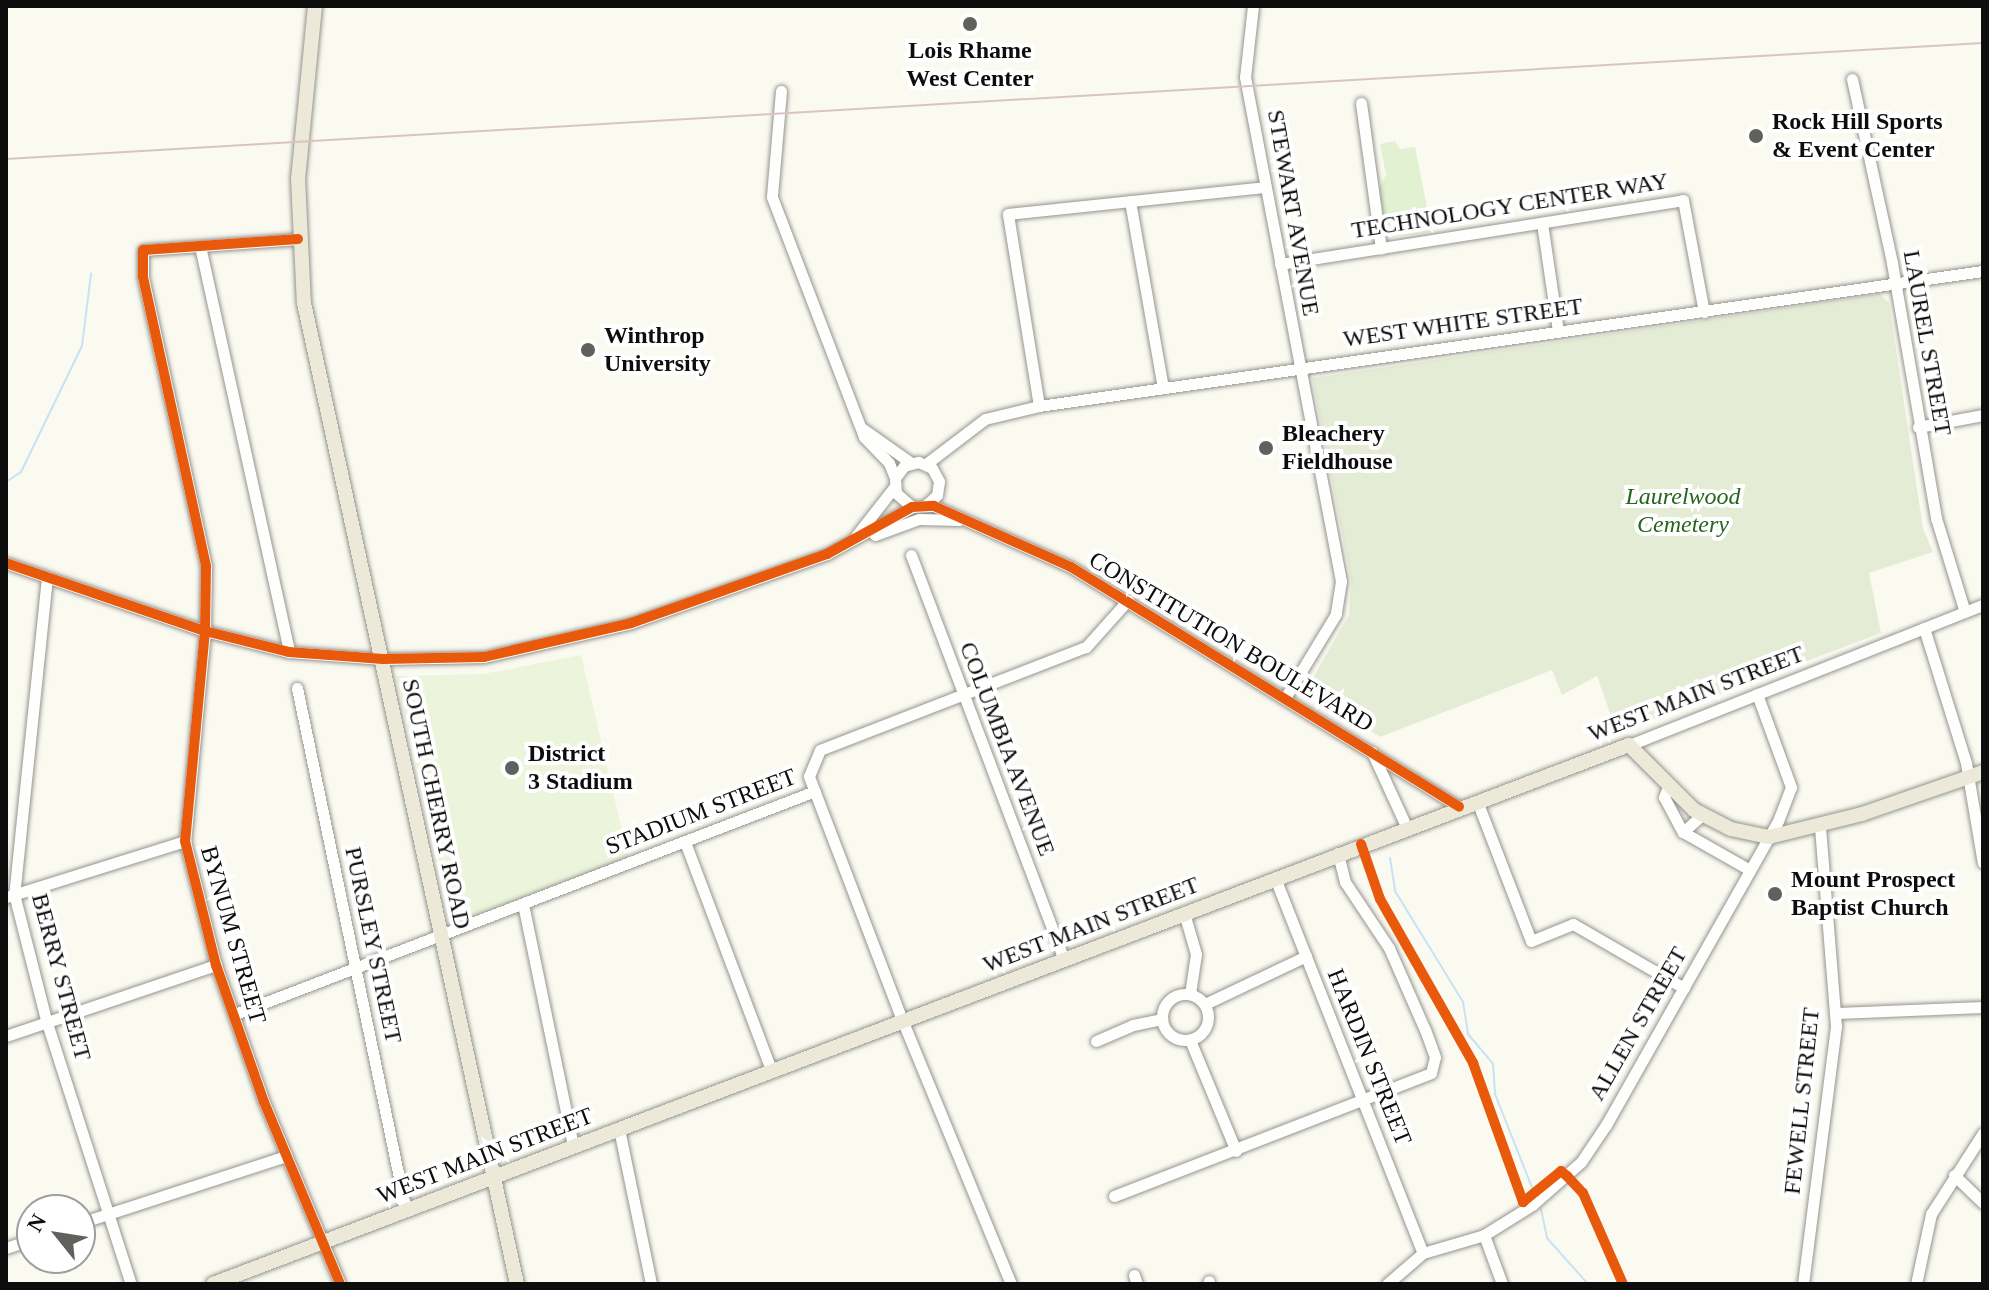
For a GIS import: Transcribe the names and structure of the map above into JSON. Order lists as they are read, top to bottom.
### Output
{
  "streets": {
    "main road": ["WEST MAIN STREET", "SOUTH CHERRY ROAD"],
    "street": [
      "TECHNOLOGY CENTER WAY",
      "STEWART AVENUE",
      "WEST WHITE STREET",
      "LAUREL STREET",
      "CONSTITUTION BOULEVARD",
      "COLUMBIA AVENUE",
      "STADIUM STREET",
      "BYNUM STREET",
      "PURSLEY STREET",
      "BERRY STREET",
      "ALLEN STREET",
      "HARDIN STREET",
      "FEWELL STREET"
    ]
  },
  "crossings": [
    ["TECHNOLOGY CENTER WAY", "STEWART AVENUE"],
    ["TECHNOLOGY CENTER WAY", "WEST WHITE STREET"],
    ["STEWART AVENUE", "WEST WHITE STREET"],
    ["STEWART AVENUE", "CONSTITUTION BOULEVARD"],
    ["WEST WHITE STREET", "LAUREL STREET"],
    ["WEST WHITE STREET", "CONSTITUTION BOULEVARD"],
    ["LAUREL STREET", "WEST MAIN STREET"],
    ["CONSTITUTION BOULEVARD", "WEST MAIN STREET"],
    ["CONSTITUTION BOULEVARD", "SOUTH CHERRY ROAD"],
    ["CONSTITUTION BOULEVARD", "STADIUM STREET"],
    ["CONSTITUTION BOULEVARD", "BYNUM STREET"],
    ["CONSTITUTION BOULEVARD", "BERRY STREET"],
    ["WEST MAIN STREET", "COLUMBIA AVENUE"],
    ["WEST MAIN STREET", "SOUTH CHERRY ROAD"],
    ["WEST MAIN STREET", "BYNUM STREET"],
    ["WEST MAIN STREET", "PURSLEY STREET"],
    ["WEST MAIN STREET", "ALLEN STREET"],
    ["WEST MAIN STREET", "HARDIN STREET"],
    ["COLUMBIA AVENUE", "STADIUM STREET"],
    ["SOUTH CHERRY ROAD", "STADIUM STREET"],
    ["STADIUM STREET", "BYNUM STREET"],
    ["STADIUM STREET", "PURSLEY STREET"],
    ["ALLEN STREET", "HARDIN STREET"]
  ],
  "parks": ["Laurelwood Cemetery"],
  "places": [
    "Lois Rhame West Center",
    "Rock Hill Sports & Event Center",
    "Winthrop University",
    "Bleachery Fieldhouse",
    "District 3 Stadium",
    "Mount Prospect Baptist Church"
  ],
  "north": "top left"
}
